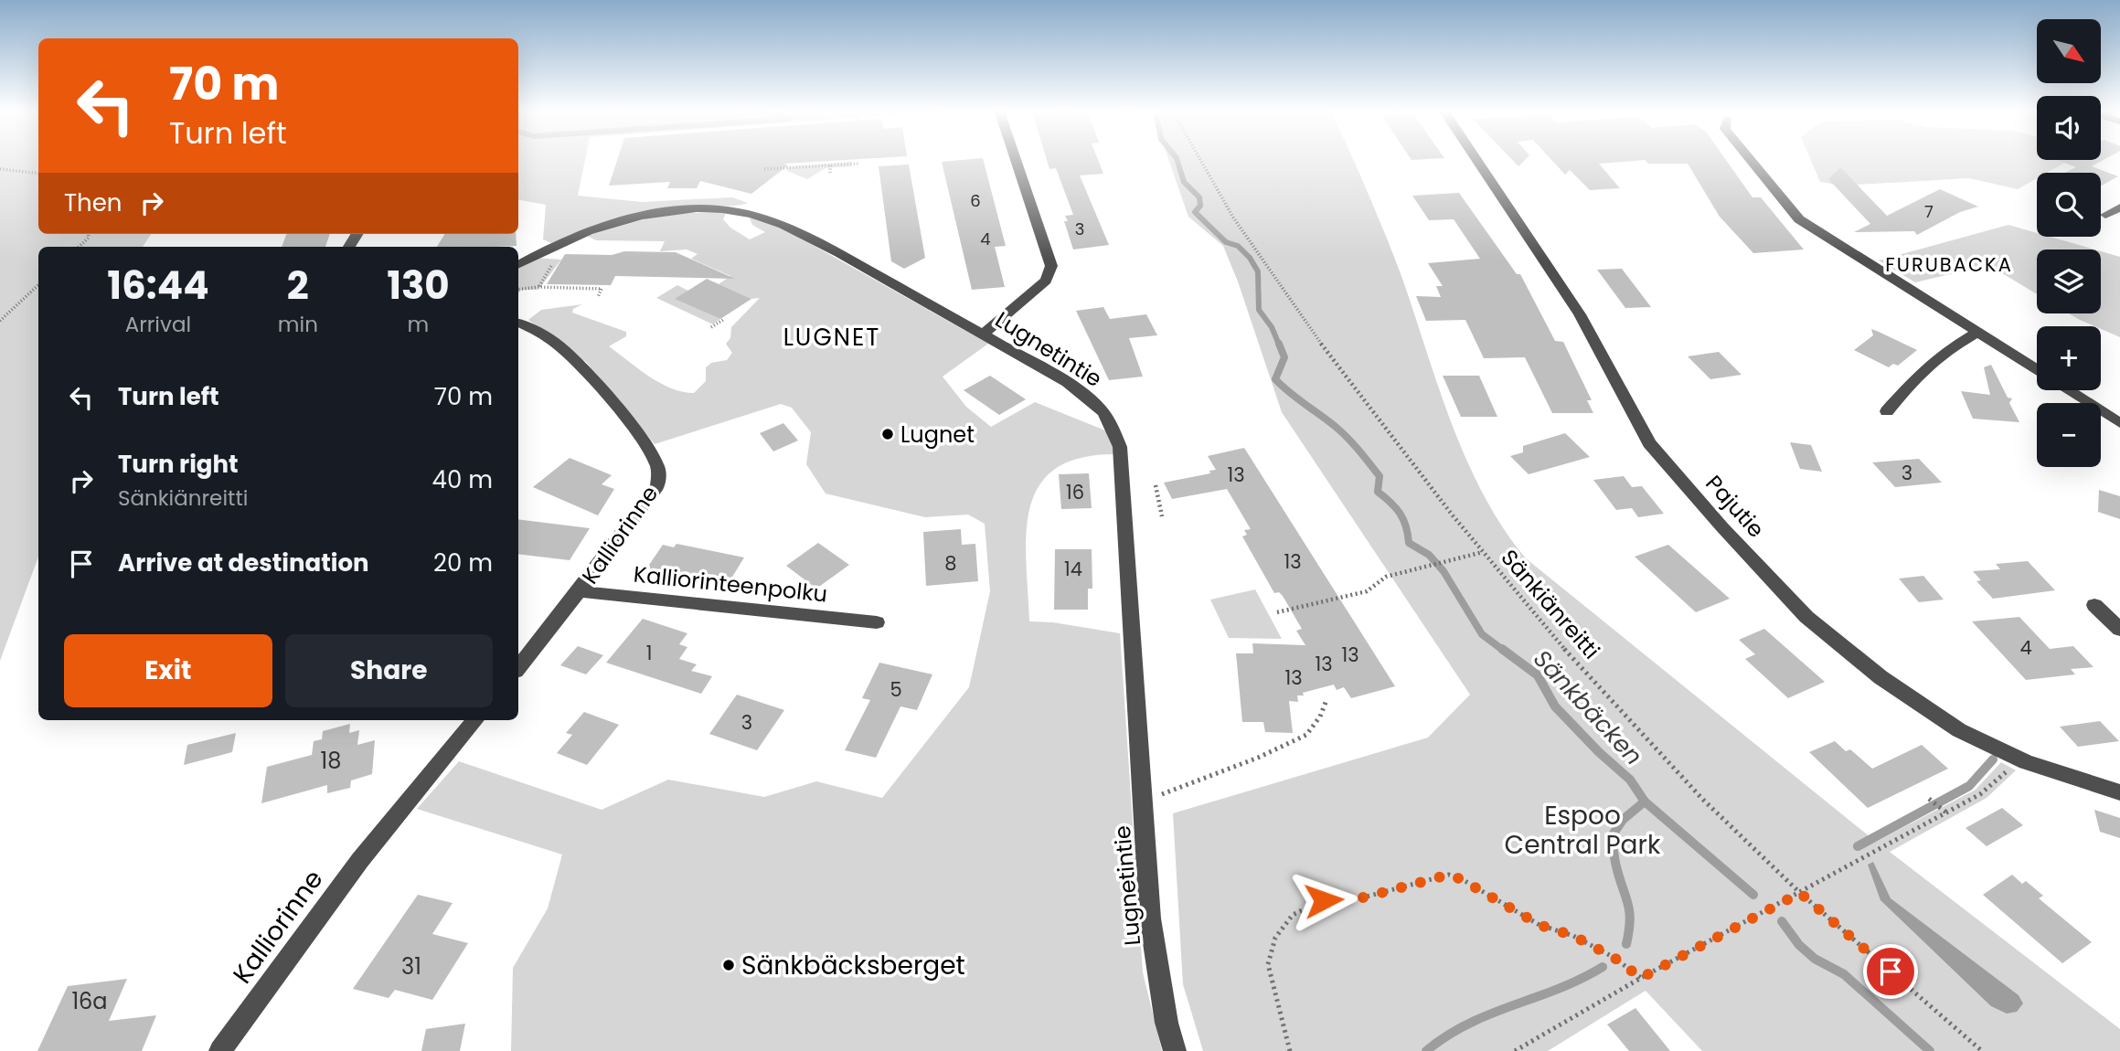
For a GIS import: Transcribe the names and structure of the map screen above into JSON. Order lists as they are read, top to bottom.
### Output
{
  "streets": {
    "street": [
      "Lugnetintie",
      "Pajutie",
      "Kalliorinne",
      "Kalliorinteenpolku"
    ],
    "path": ["Sänkiänreitti"]
  },
  "crossings": [
    ["Kalliorinne", "Kalliorinteenpolku"]
  ],
  "districts": ["FURUBACKA", "LUGNET"],
  "water": ["Sänkbäcken"],
  "parks": ["Espoo Central Park"],
  "places": ["Lugnet", "Sänkbäcksberget"],
  "house_numbers": [
    "6",
    "7",
    "3",
    "4",
    "3",
    "13",
    "16",
    "13",
    "8",
    "14",
    "4",
    "1",
    "13",
    "13",
    "13",
    "5",
    "3",
    "18",
    "31",
    "16a"
  ],
  "north": "bottom right",
  "page": {
    "map_buttons": ["+", "−"],
    "turn": ["70 m", "Turn left"],
    "then": "Then",
    "eta": [
      "16:44",
      "Arrival",
      "2",
      "min",
      "130",
      "m"
    ],
    "list": [
      {
        "name": "Turn left",
        "value": "70 m"
      },
      {
        "name": "Turn right",
        "note": "Sänkiänreitti",
        "value": "40 m"
      },
      {
        "name": "Arrive at destination",
        "value": "20 m"
      }
    ],
    "buttons": ["Exit", "Share"]
  }
}
